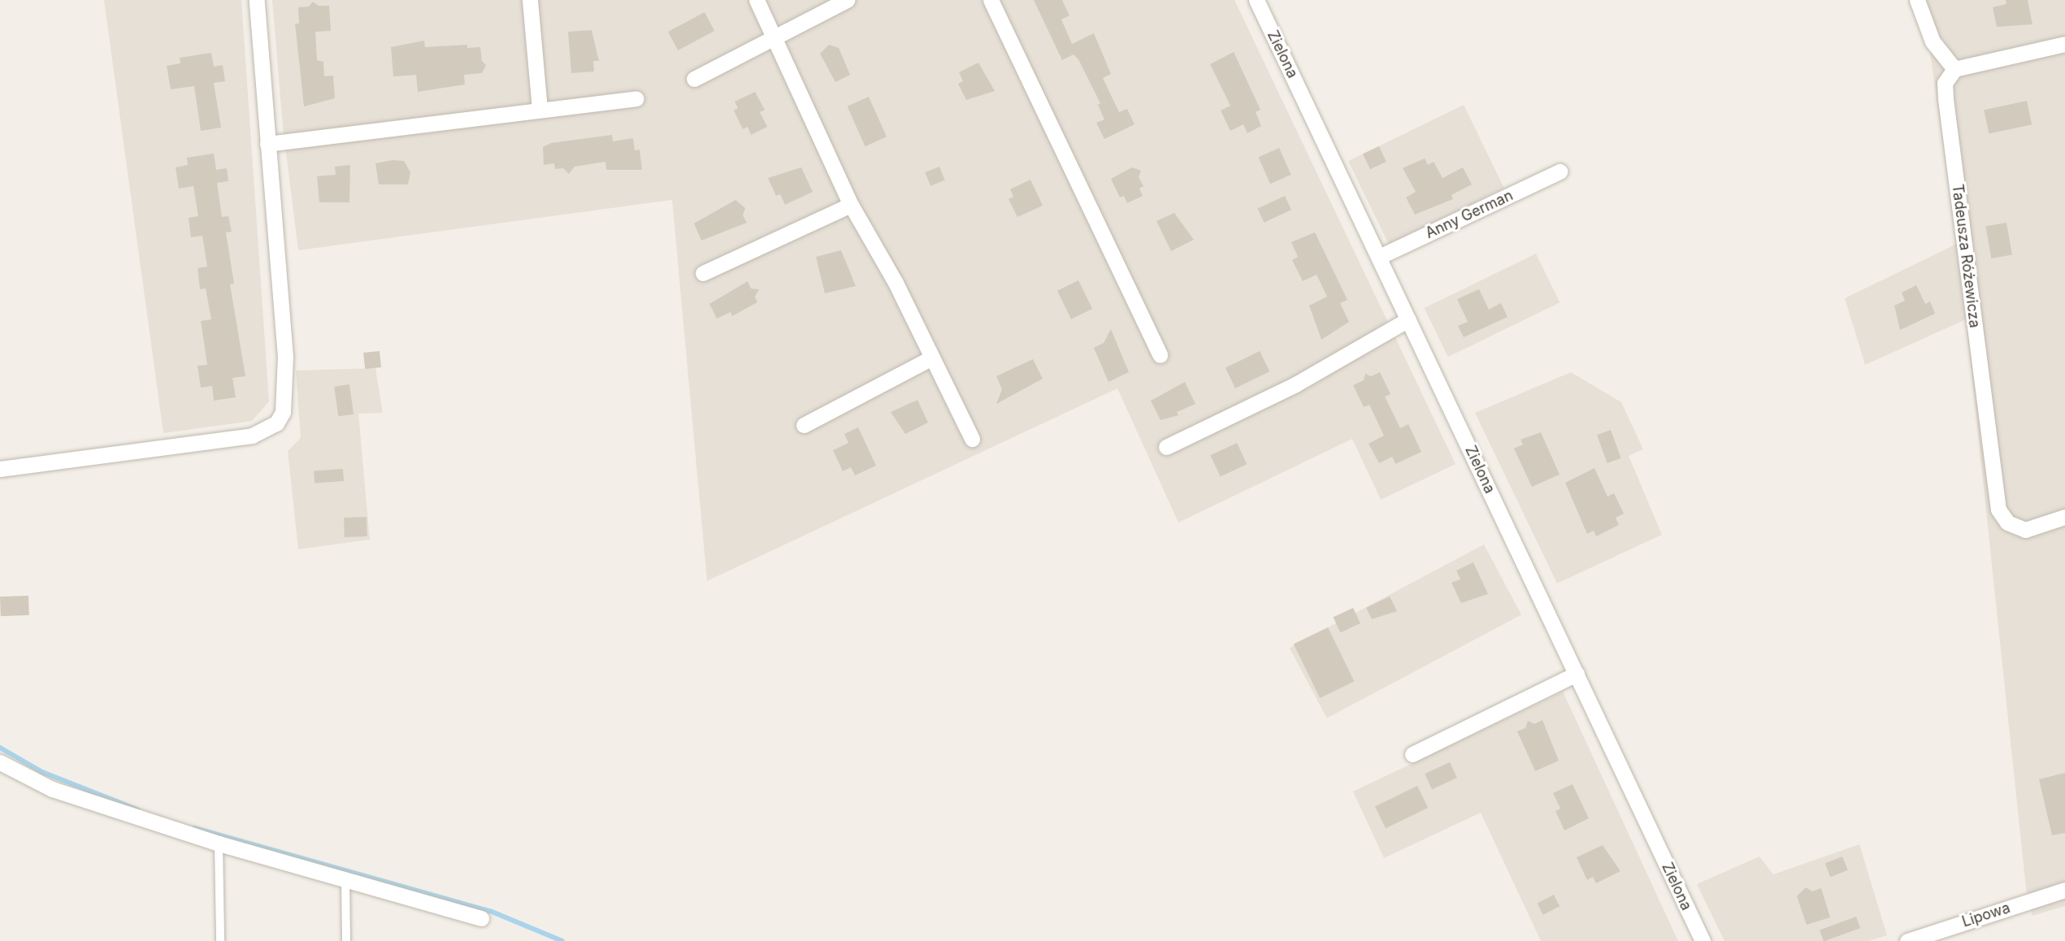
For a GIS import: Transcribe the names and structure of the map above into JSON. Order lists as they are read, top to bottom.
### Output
{
  "streets": {
    "street": [
      "Zielona",
      "Anny German",
      "Tadeusza Różewicza",
      "Lipowa"
    ]
  },
  "crossings": [
    ["Zielona", "Anny German"]
  ]
}
